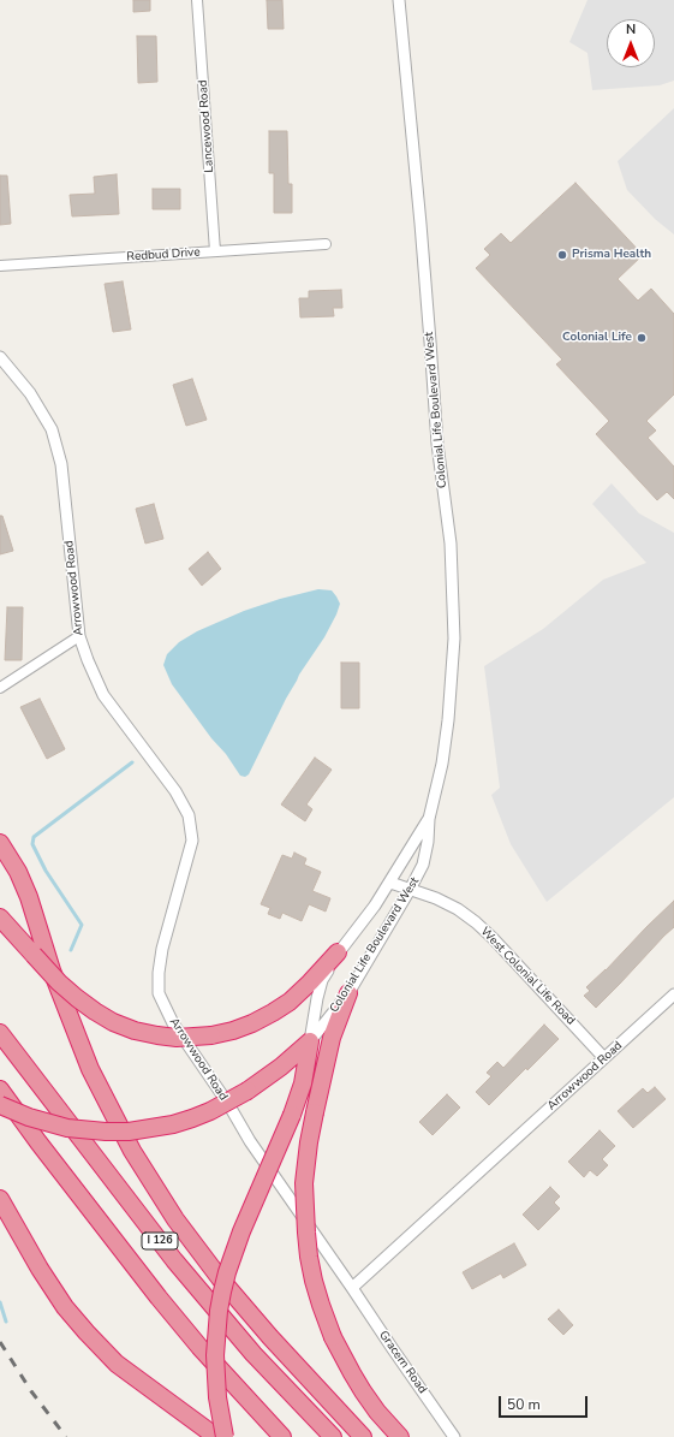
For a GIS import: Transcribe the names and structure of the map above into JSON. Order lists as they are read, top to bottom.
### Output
{
  "streets": {
    "highway": ["I 126"],
    "street": [
      "Lancewood Road",
      "Redbud Drive",
      "Colonial Life Boulevard West",
      "Arrowwood Road",
      "West Colonial Life Road",
      "Gracern Road"
    ]
  },
  "crossings": [
    ["Lancewood Road", "Redbud Drive"],
    ["Colonial Life Boulevard West", "West Colonial Life Road"],
    ["Arrowwood Road", "West Colonial Life Road"],
    ["Arrowwood Road", "Gracern Road"]
  ],
  "places": ["Prisma Health", "Colonial Life"],
  "scale_bar": "50 m",
  "north": "top"
}
